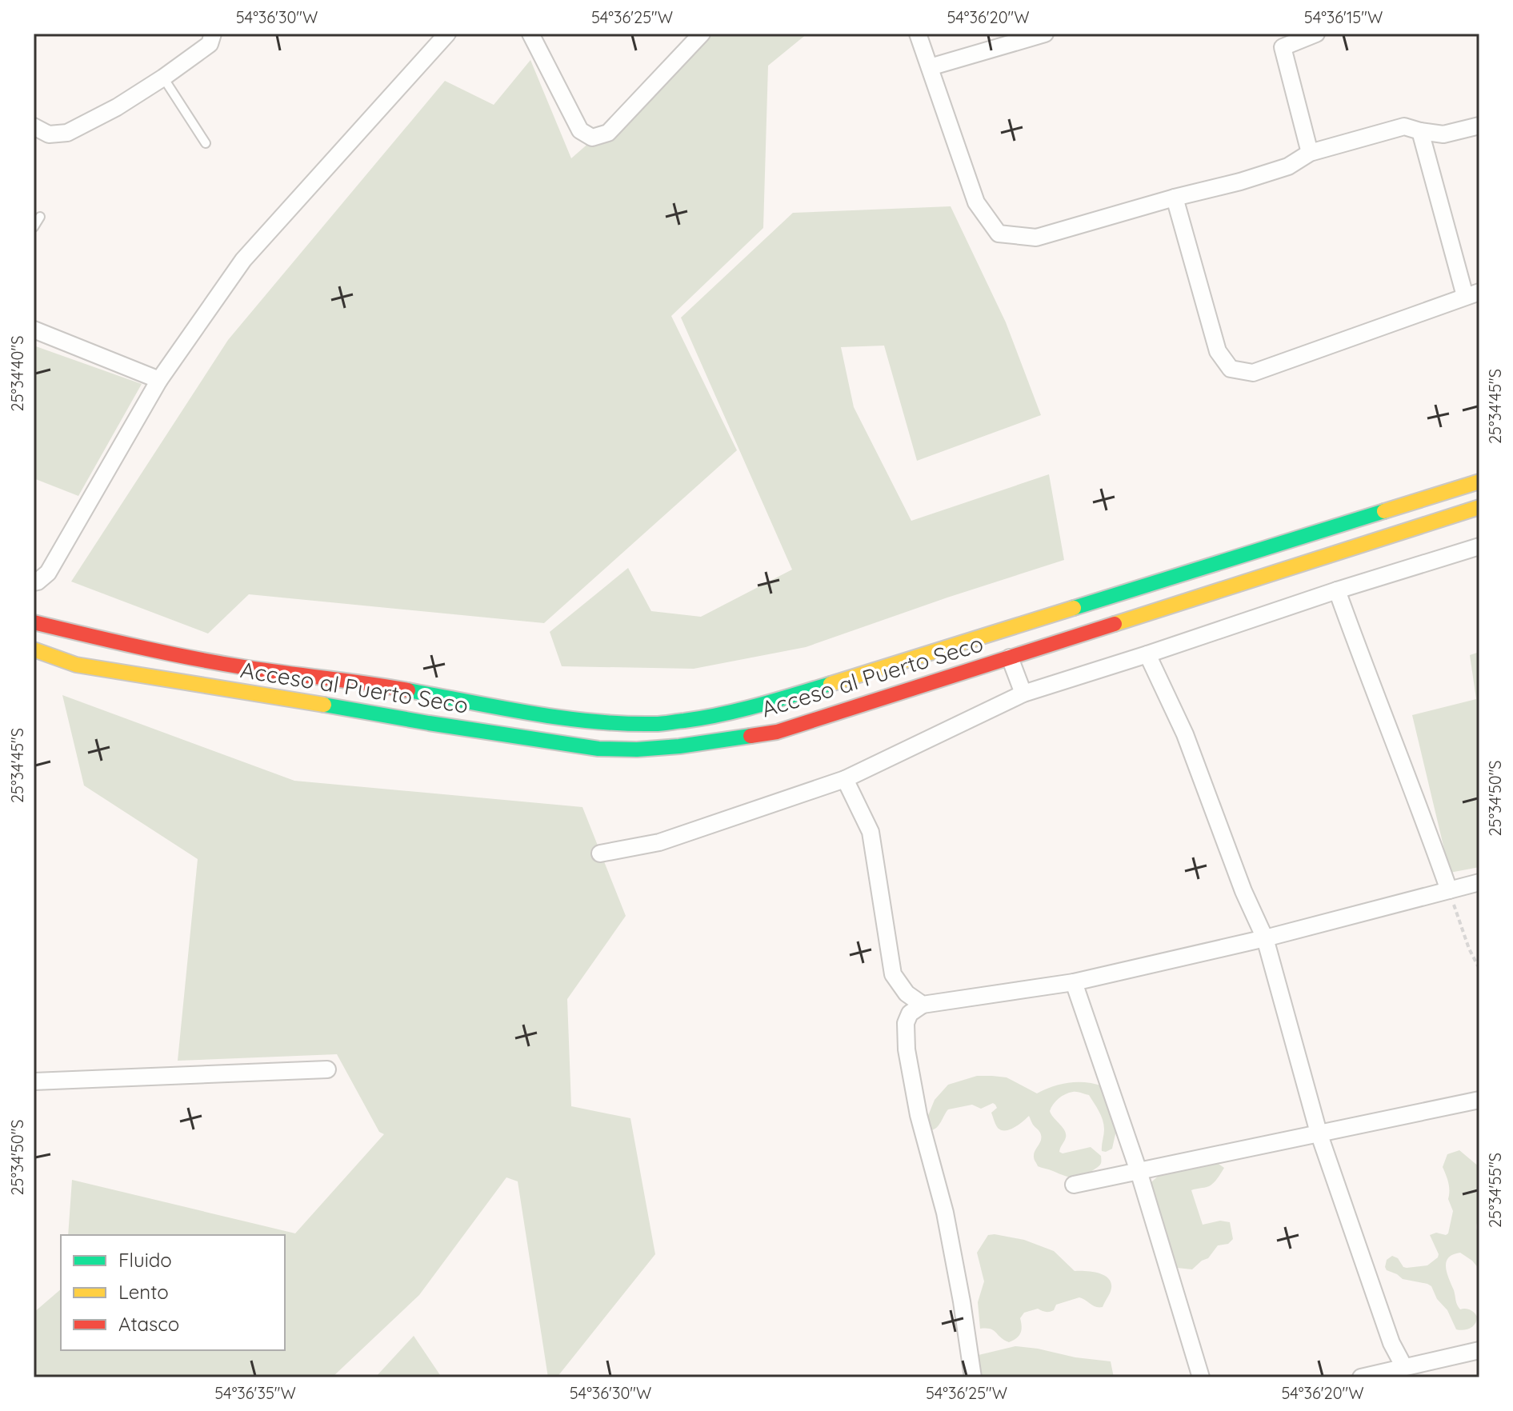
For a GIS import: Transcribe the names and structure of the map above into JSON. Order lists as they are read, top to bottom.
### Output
{
  "streets": {
    "main road": ["Acceso al Puerto Seco"]
  },
  "legend": ["Fluido", "Lento", "Atasco"],
  "coordinates": [
    "54°36'30\"W",
    "54°36'25\"W",
    "54°36'20\"W",
    "54°36'15\"W",
    "25°34'40\"S",
    "25°34'45\"S",
    "25°34'50\"S",
    "25°34'55\"S",
    "54°36'35\"W"
  ]
}
